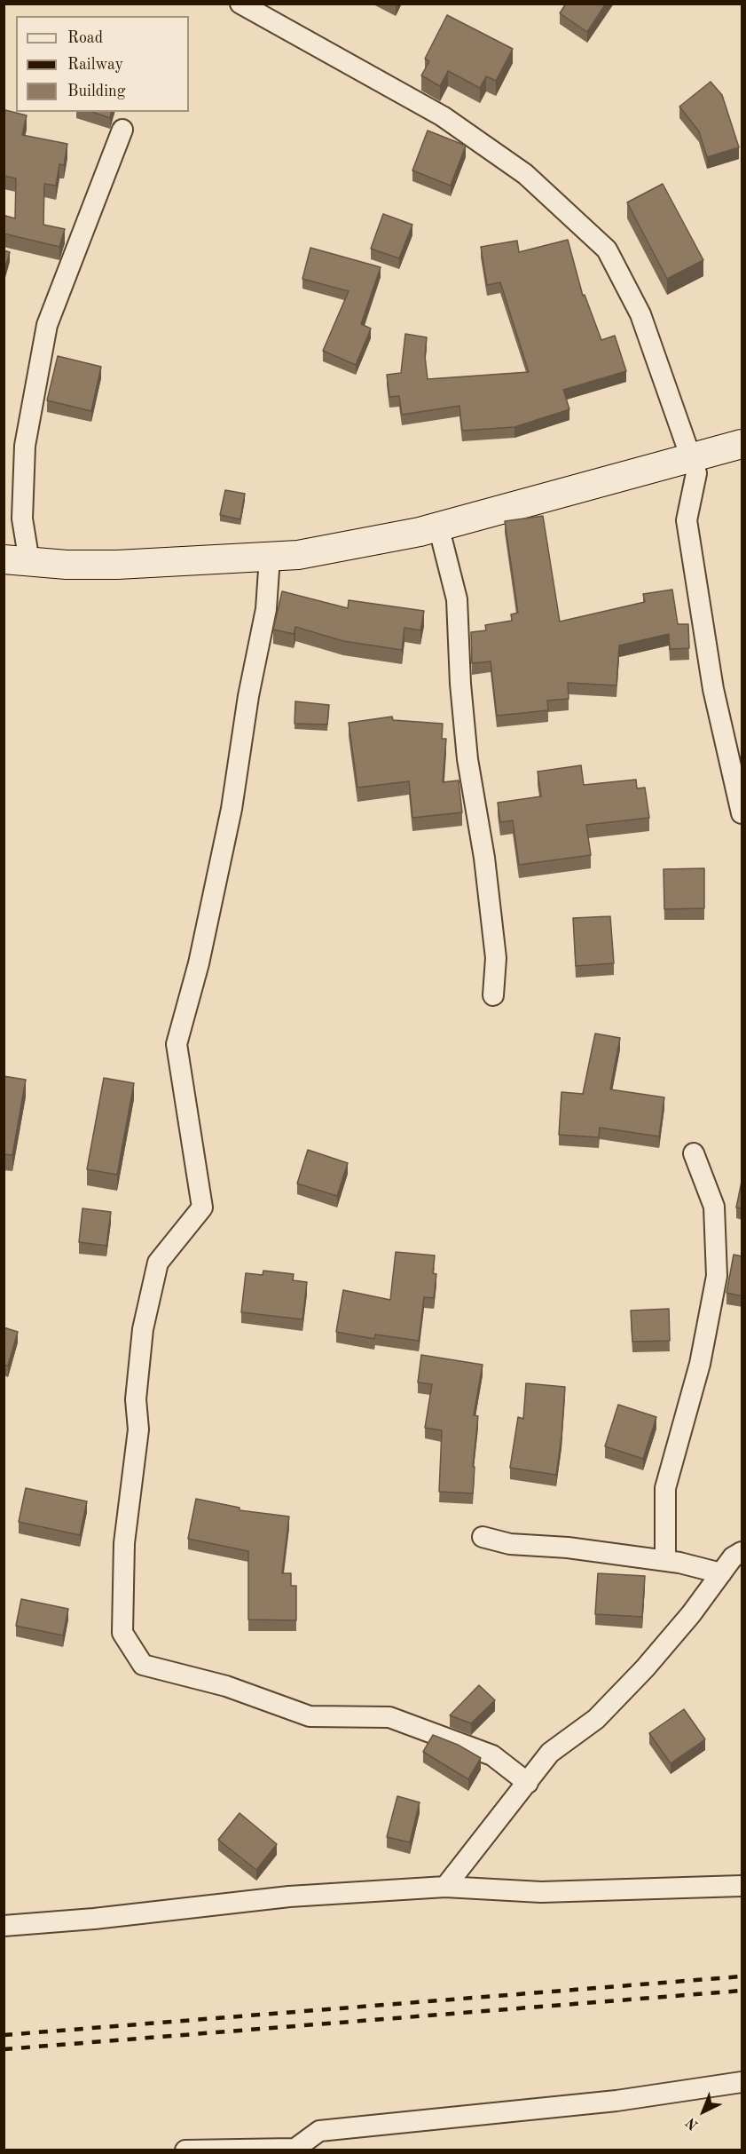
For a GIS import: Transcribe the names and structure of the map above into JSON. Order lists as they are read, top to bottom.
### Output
{
  "legend": ["Road", "Railway", "Building"],
  "north": "bottom left"
}
